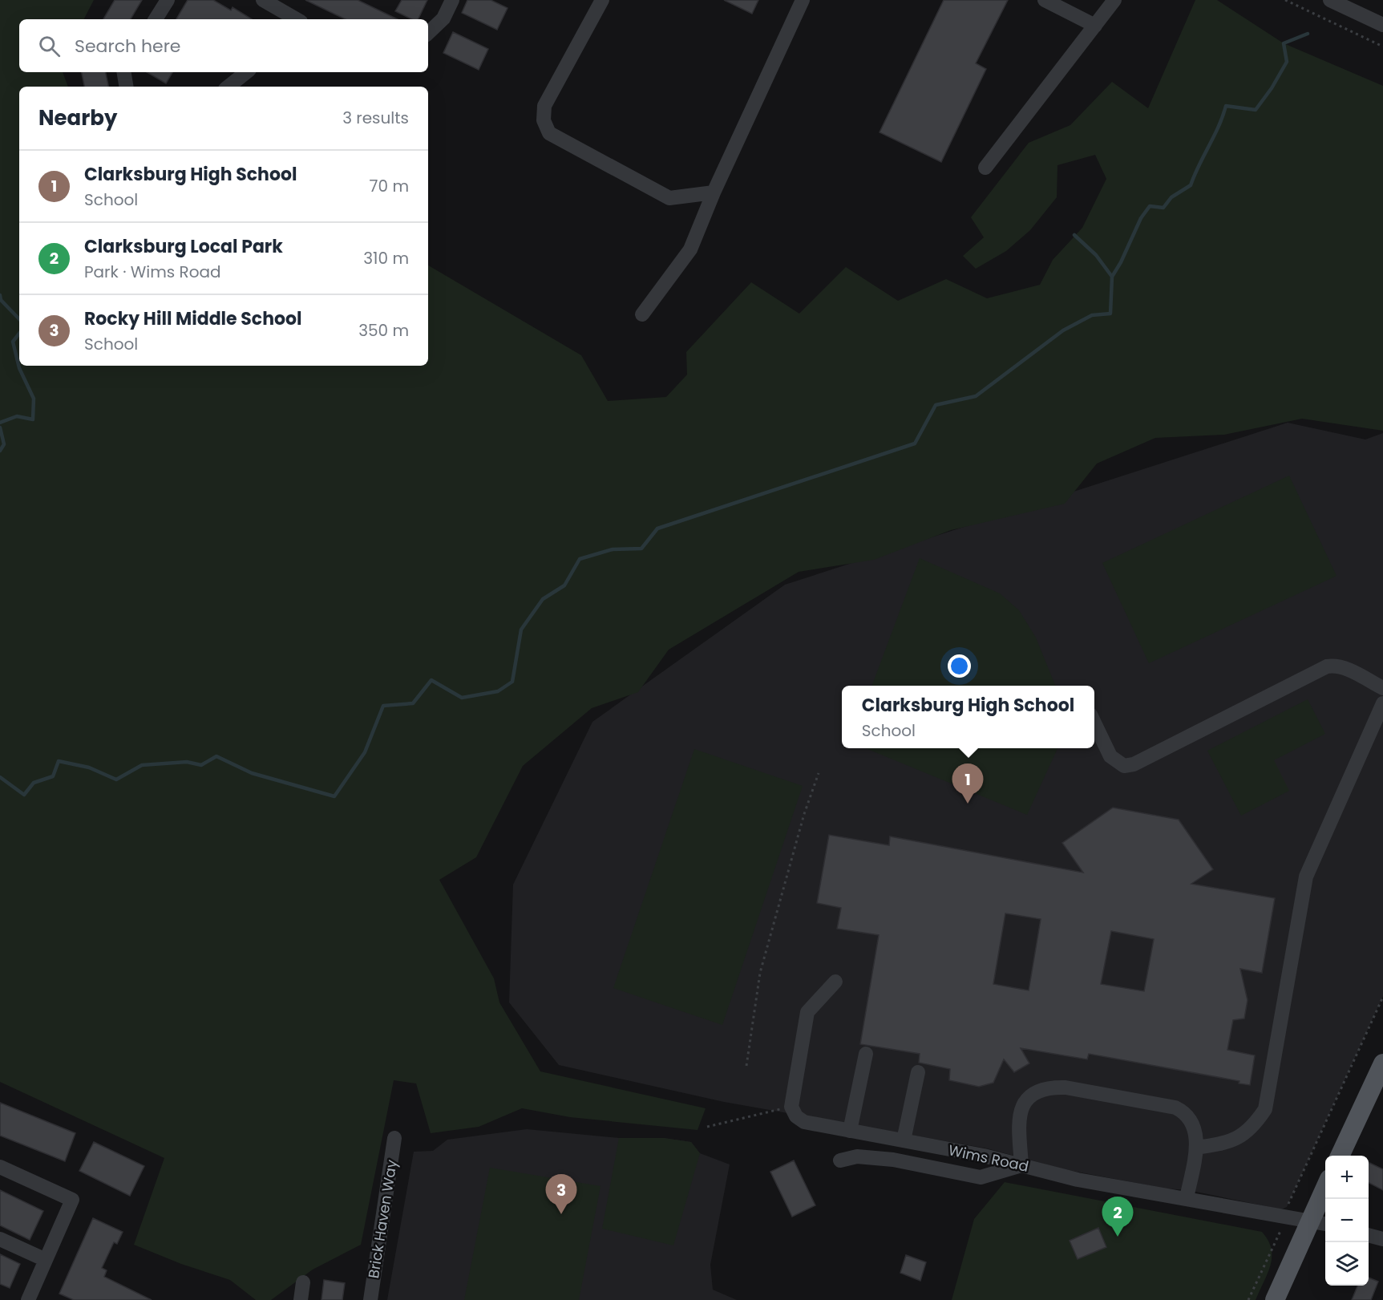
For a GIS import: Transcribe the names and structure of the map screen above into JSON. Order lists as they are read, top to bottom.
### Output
{
  "streets": {
    "street": ["Wims Road", "Brick Haven Way"]
  },
  "page": {
    "search": "Search here",
    "heading": ["Nearby", "3 results"],
    "list": [
      {
        "mark": "1",
        "name": "Clarksburg High School",
        "note": "School",
        "value": "70 m"
      },
      {
        "mark": "2",
        "name": "Clarksburg Local Park",
        "note": "Park · Wims Road",
        "value": "310 m"
      },
      {
        "mark": "3",
        "name": "Rocky Hill Middle School",
        "note": "School",
        "value": "350 m"
      }
    ],
    "popup": ["Clarksburg High School", "School"],
    "pins": ["1", "3", "2"],
    "map_buttons": ["+", "−"]
  }
}
